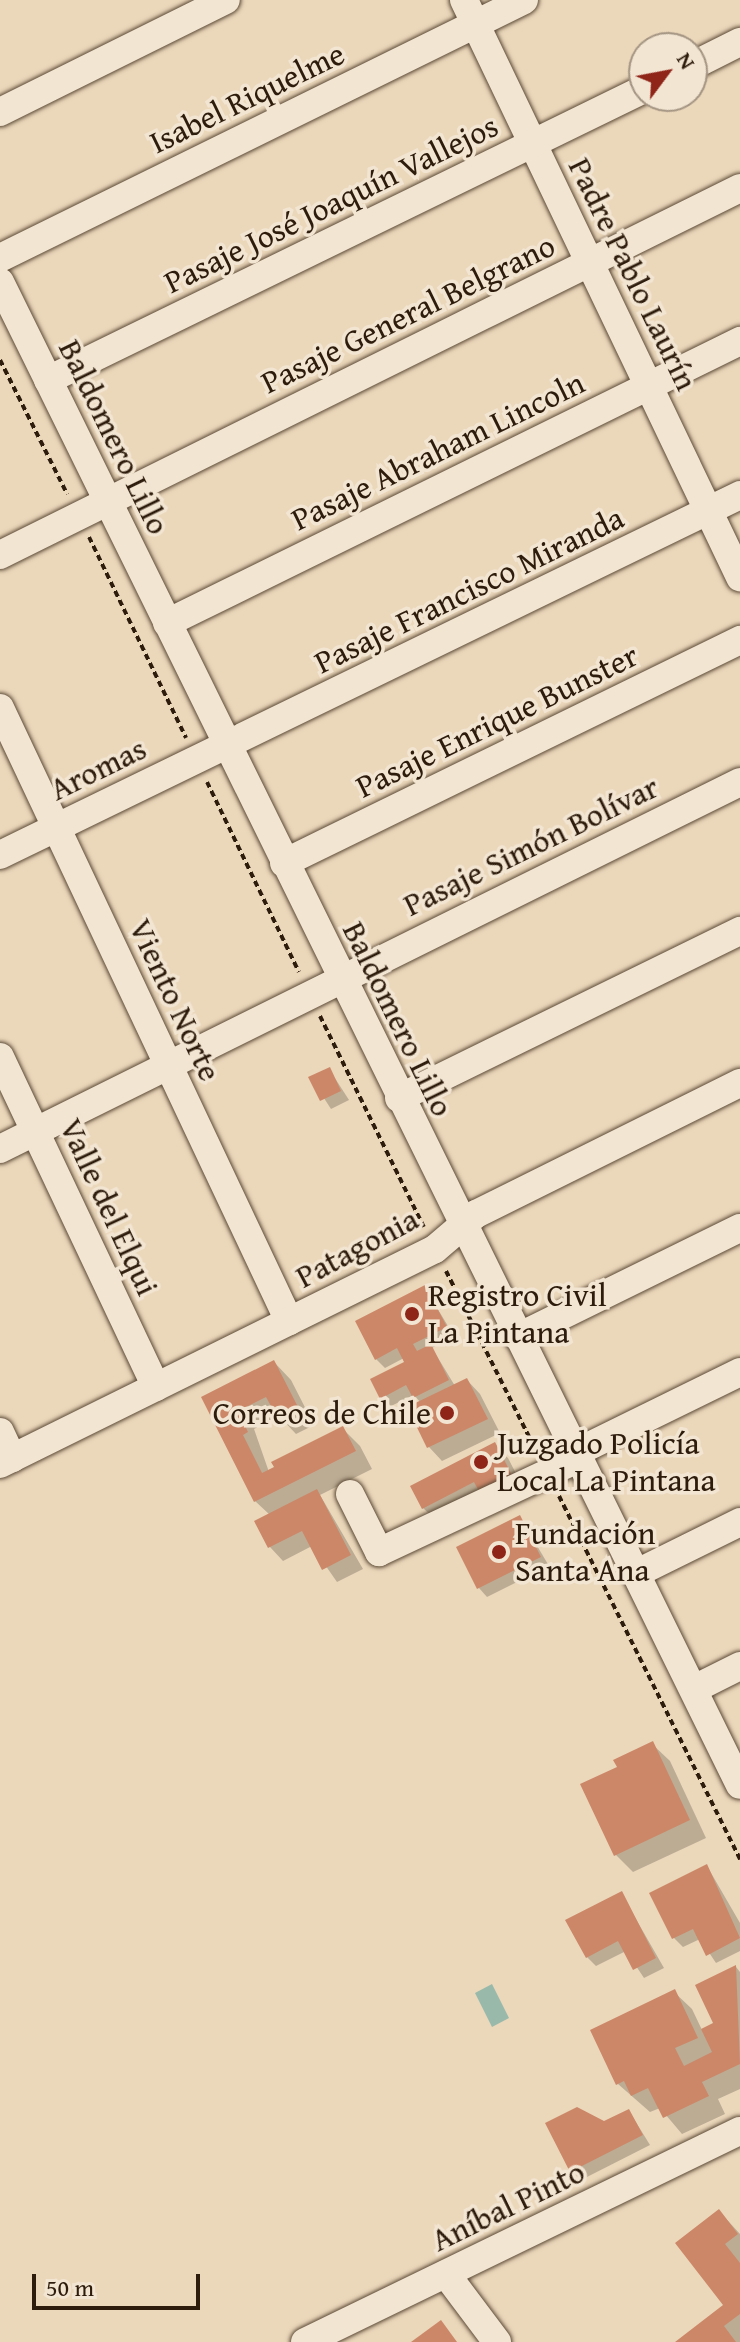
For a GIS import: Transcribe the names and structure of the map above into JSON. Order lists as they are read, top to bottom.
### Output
{
  "streets": {
    "street": [
      "Isabel Riquelme",
      "Pasaje José Joaquín Vallejos",
      "Padre Pablo Laurín",
      "Pasaje General Belgrano",
      "Baldomero Lillo",
      "Pasaje Abraham Lincoln",
      "Pasaje Francisco Miranda",
      "Pasaje Enrique Bunster",
      "Aromas",
      "Pasaje Simón Bolívar",
      "Viento Norte",
      "Valle del Elqui",
      "Patagonia",
      "Aníbal Pinto"
    ]
  },
  "crossings": [
    ["Isabel Riquelme", "Padre Pablo Laurín"],
    ["Pasaje José Joaquín Vallejos", "Padre Pablo Laurín"],
    ["Pasaje José Joaquín Vallejos", "Baldomero Lillo"],
    ["Padre Pablo Laurín", "Pasaje General Belgrano"],
    ["Padre Pablo Laurín", "Pasaje Abraham Lincoln"],
    ["Padre Pablo Laurín", "Pasaje Francisco Miranda"],
    ["Pasaje General Belgrano", "Baldomero Lillo"],
    ["Baldomero Lillo", "Pasaje Abraham Lincoln"],
    ["Baldomero Lillo", "Pasaje Francisco Miranda"],
    ["Baldomero Lillo", "Pasaje Enrique Bunster"],
    ["Baldomero Lillo", "Aromas"],
    ["Baldomero Lillo", "Pasaje Simón Bolívar"],
    ["Baldomero Lillo", "Patagonia"],
    ["Pasaje Francisco Miranda", "Aromas"],
    ["Aromas", "Viento Norte"],
    ["Pasaje Simón Bolívar", "Viento Norte"],
    ["Pasaje Simón Bolívar", "Valle del Elqui"],
    ["Viento Norte", "Patagonia"],
    ["Valle del Elqui", "Patagonia"]
  ],
  "places": [
    "Registro Civil La Pintana",
    "Correos de Chile",
    "Juzgado Policía Local La Pintana",
    "Fundación Santa Ana"
  ],
  "scale_bar": "50 m",
  "north": "top right"
}
